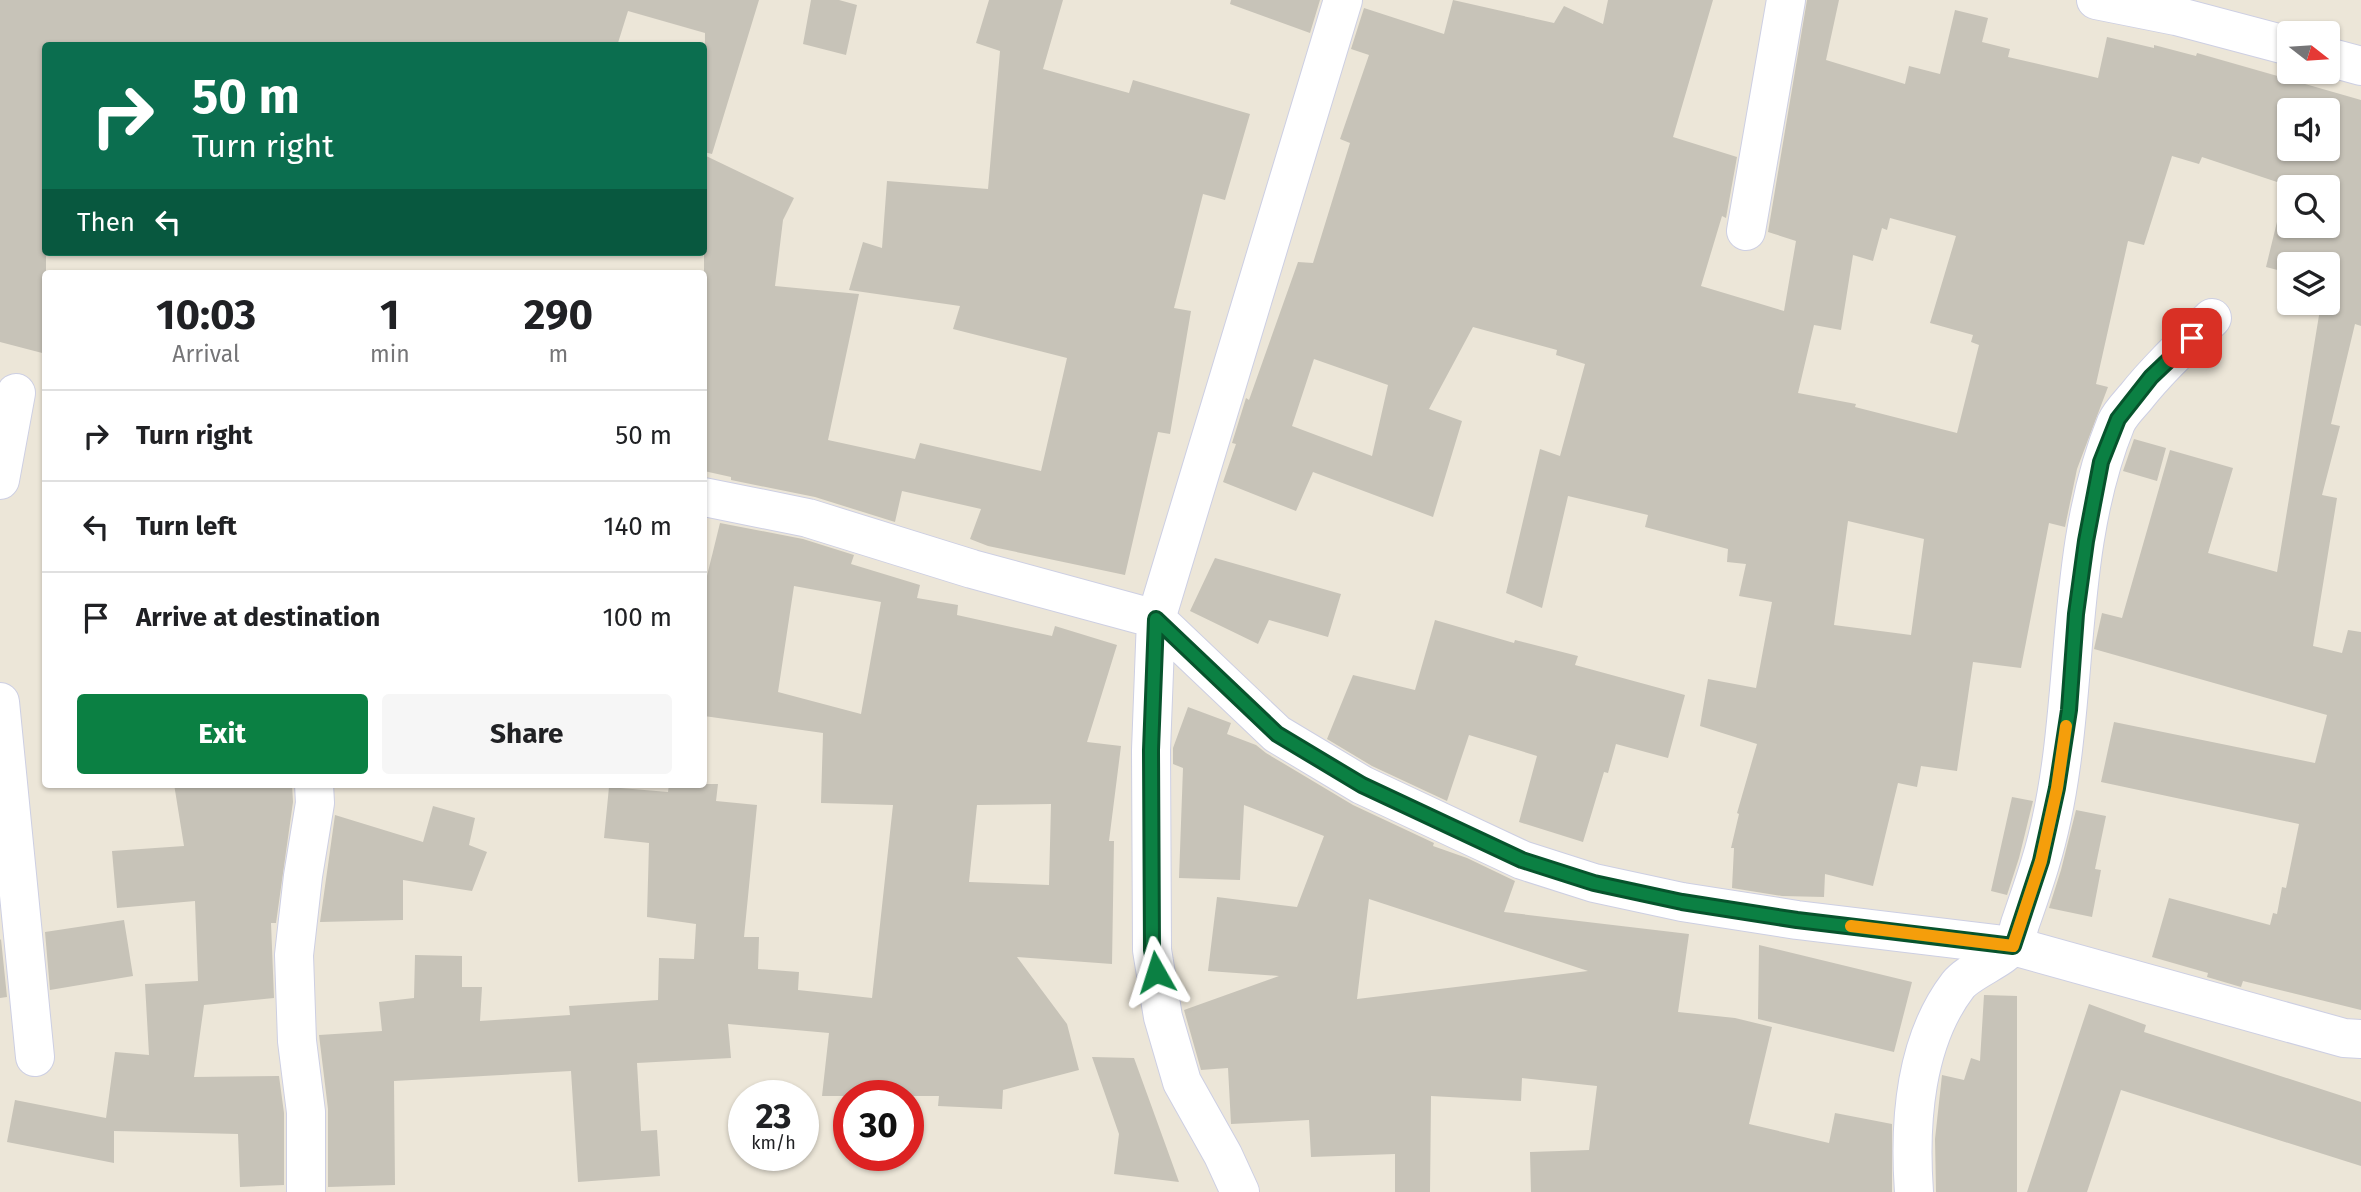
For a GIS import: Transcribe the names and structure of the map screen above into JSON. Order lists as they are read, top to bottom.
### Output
{
  "north": "right",
  "page": {
    "turn": ["50 m", "Turn right"],
    "then": "Then",
    "eta": [
      "10:03",
      "Arrival",
      "1",
      "min",
      "290",
      "m"
    ],
    "list": [
      {
        "name": "Turn right",
        "value": "50 m"
      },
      {
        "name": "Turn left",
        "value": "140 m"
      },
      {
        "name": "Arrive at destination",
        "value": "100 m"
      }
    ],
    "buttons": ["Exit", "Share"],
    "speed": "23 km/h",
    "limit": "30"
  }
}
